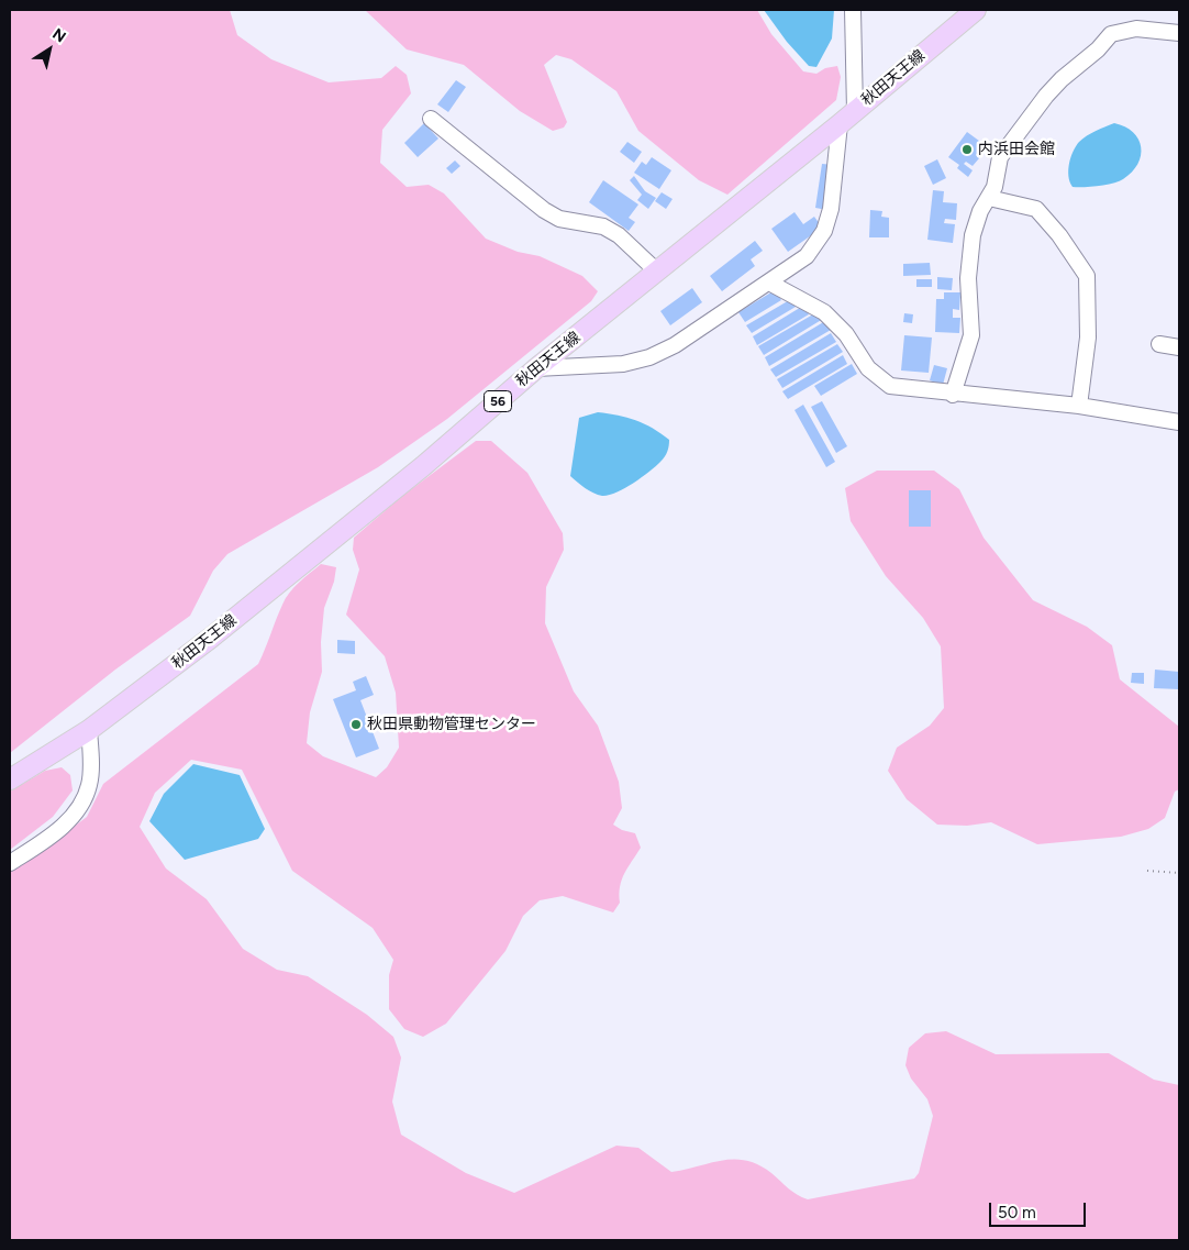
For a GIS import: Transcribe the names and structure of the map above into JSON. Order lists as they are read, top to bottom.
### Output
{
  "streets": {
    "main road": ["秋田天王線", "56"]
  },
  "places": ["内浜田会館", "秋田県動物管理センター"],
  "scale_bar": "50 m",
  "north": "top right"
}
